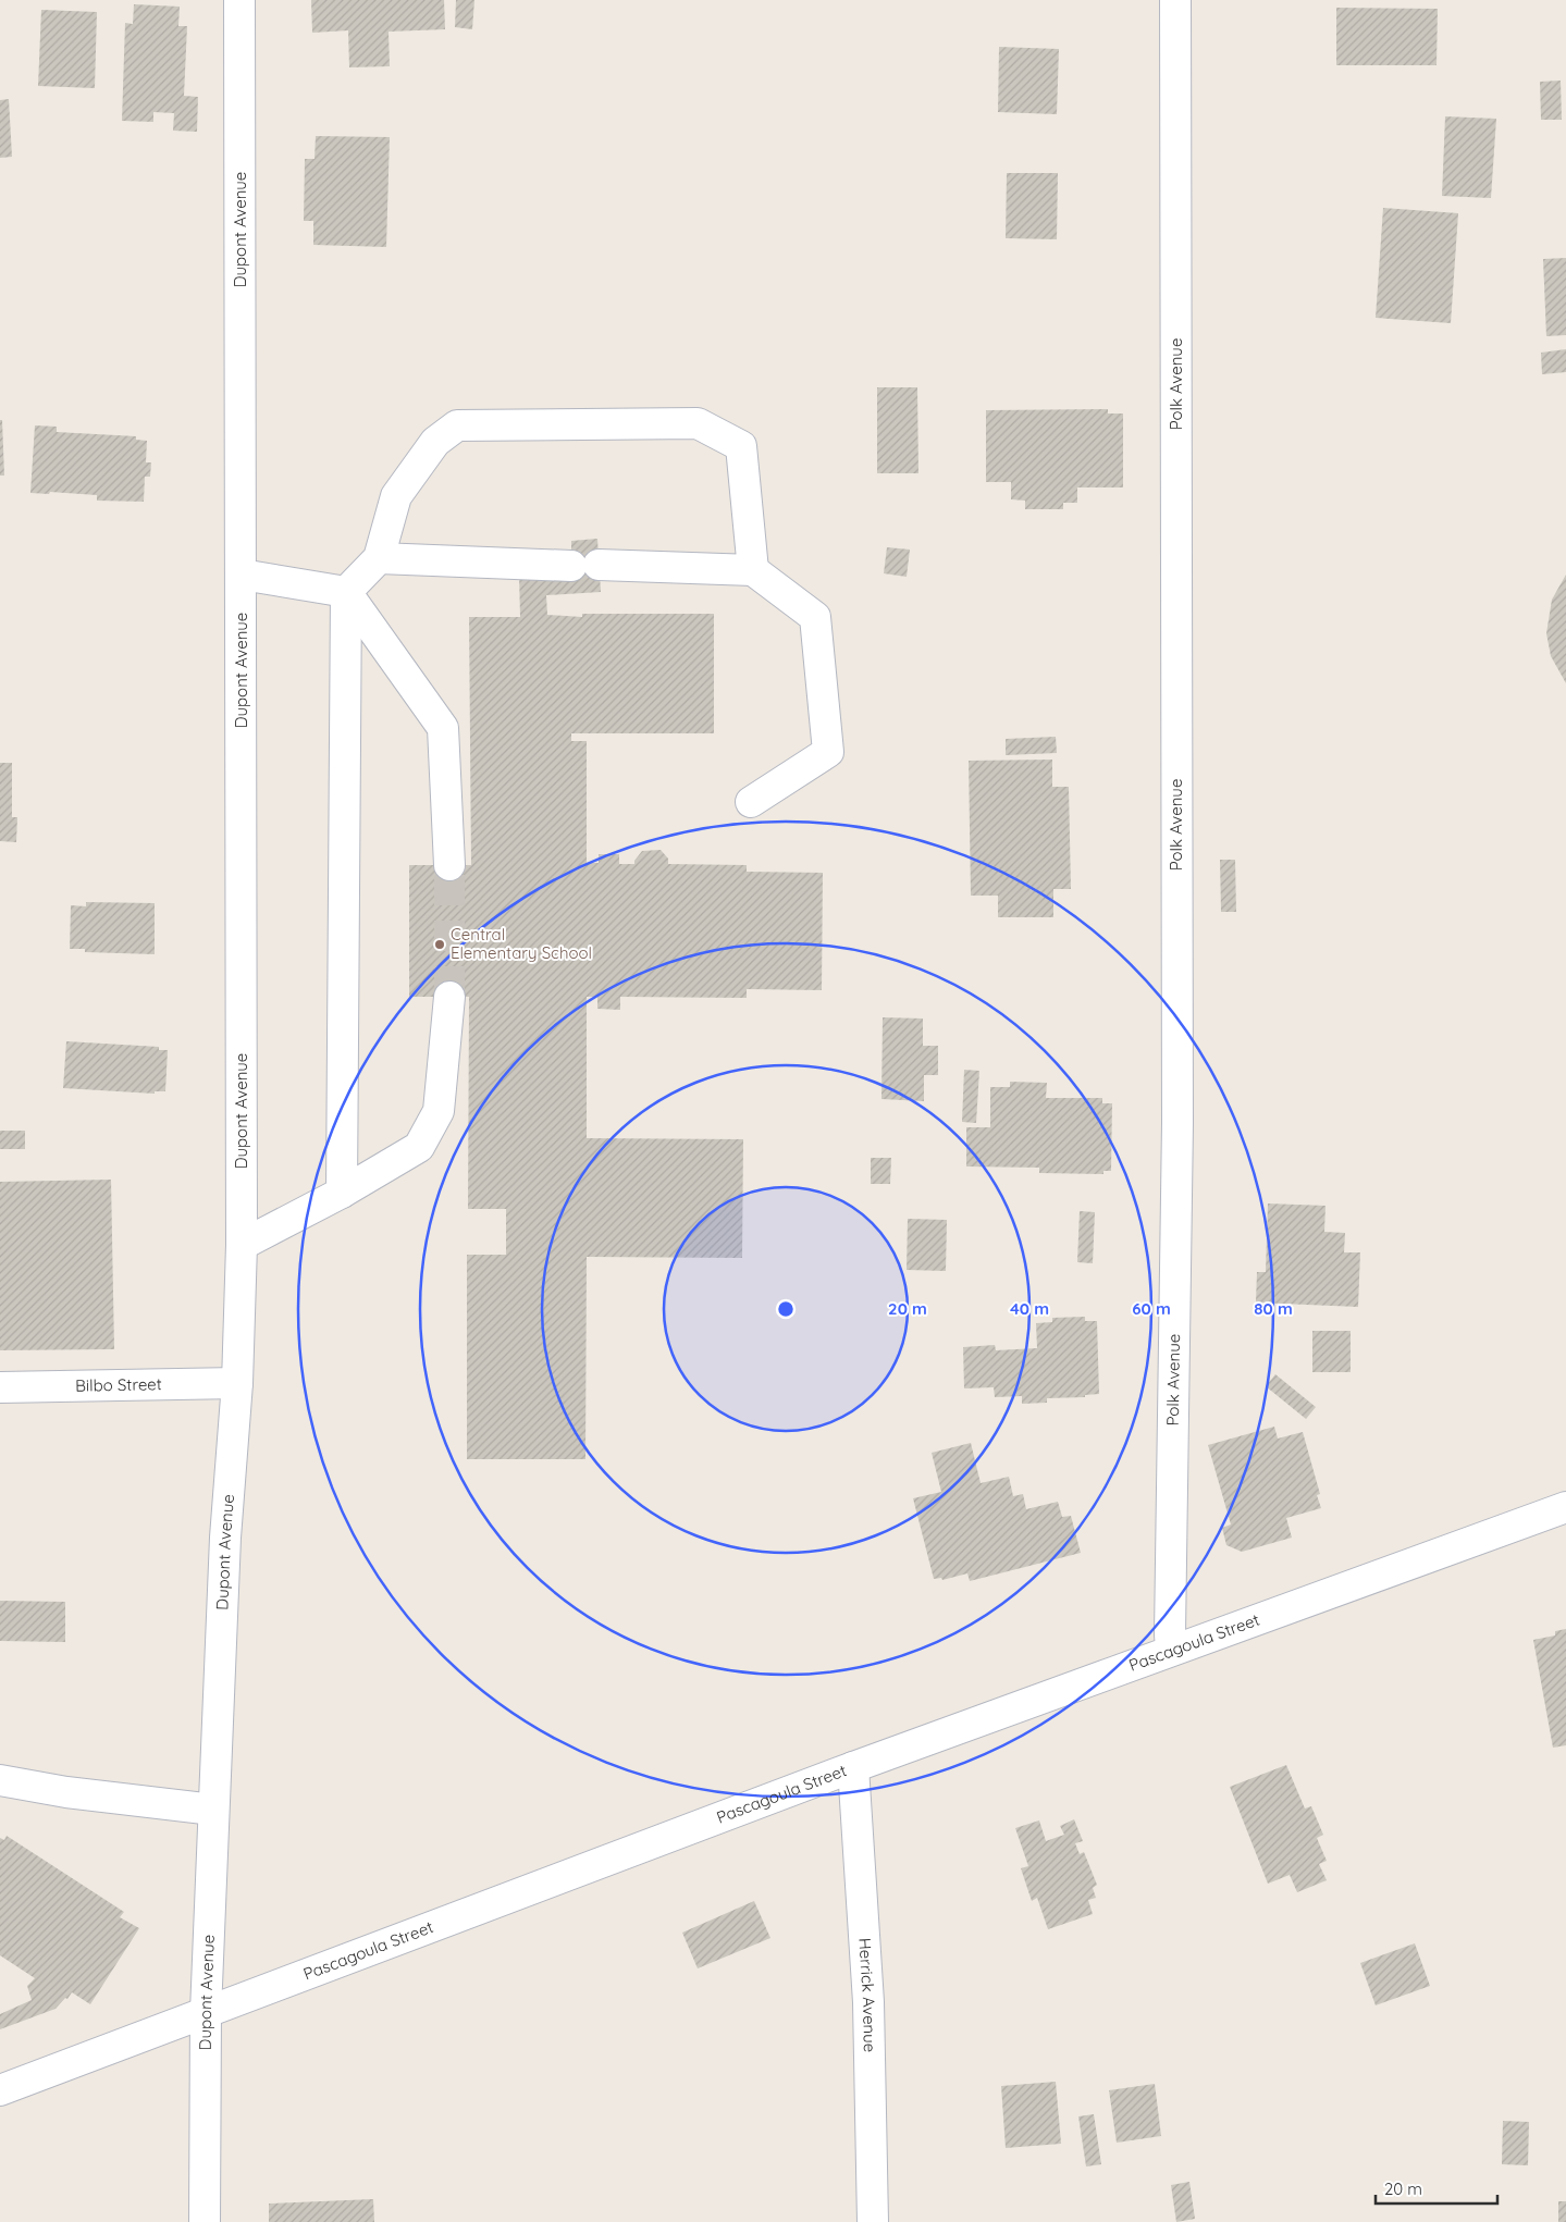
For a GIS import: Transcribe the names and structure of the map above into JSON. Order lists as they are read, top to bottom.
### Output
{
  "streets": {
    "street": [
      "Dupont Avenue",
      "Polk Avenue",
      "Bilbo Street",
      "Pascagoula Street",
      "Herrick Avenue"
    ]
  },
  "crossings": [
    ["Dupont Avenue", "Bilbo Street"],
    ["Dupont Avenue", "Pascagoula Street"],
    ["Polk Avenue", "Pascagoula Street"],
    ["Pascagoula Street", "Herrick Avenue"]
  ],
  "places": ["Central Elementary School"],
  "scale_bar": "20 m",
  "rings": [
    "20 m",
    "40 m",
    "60 m",
    "80 m"
  ]
}
